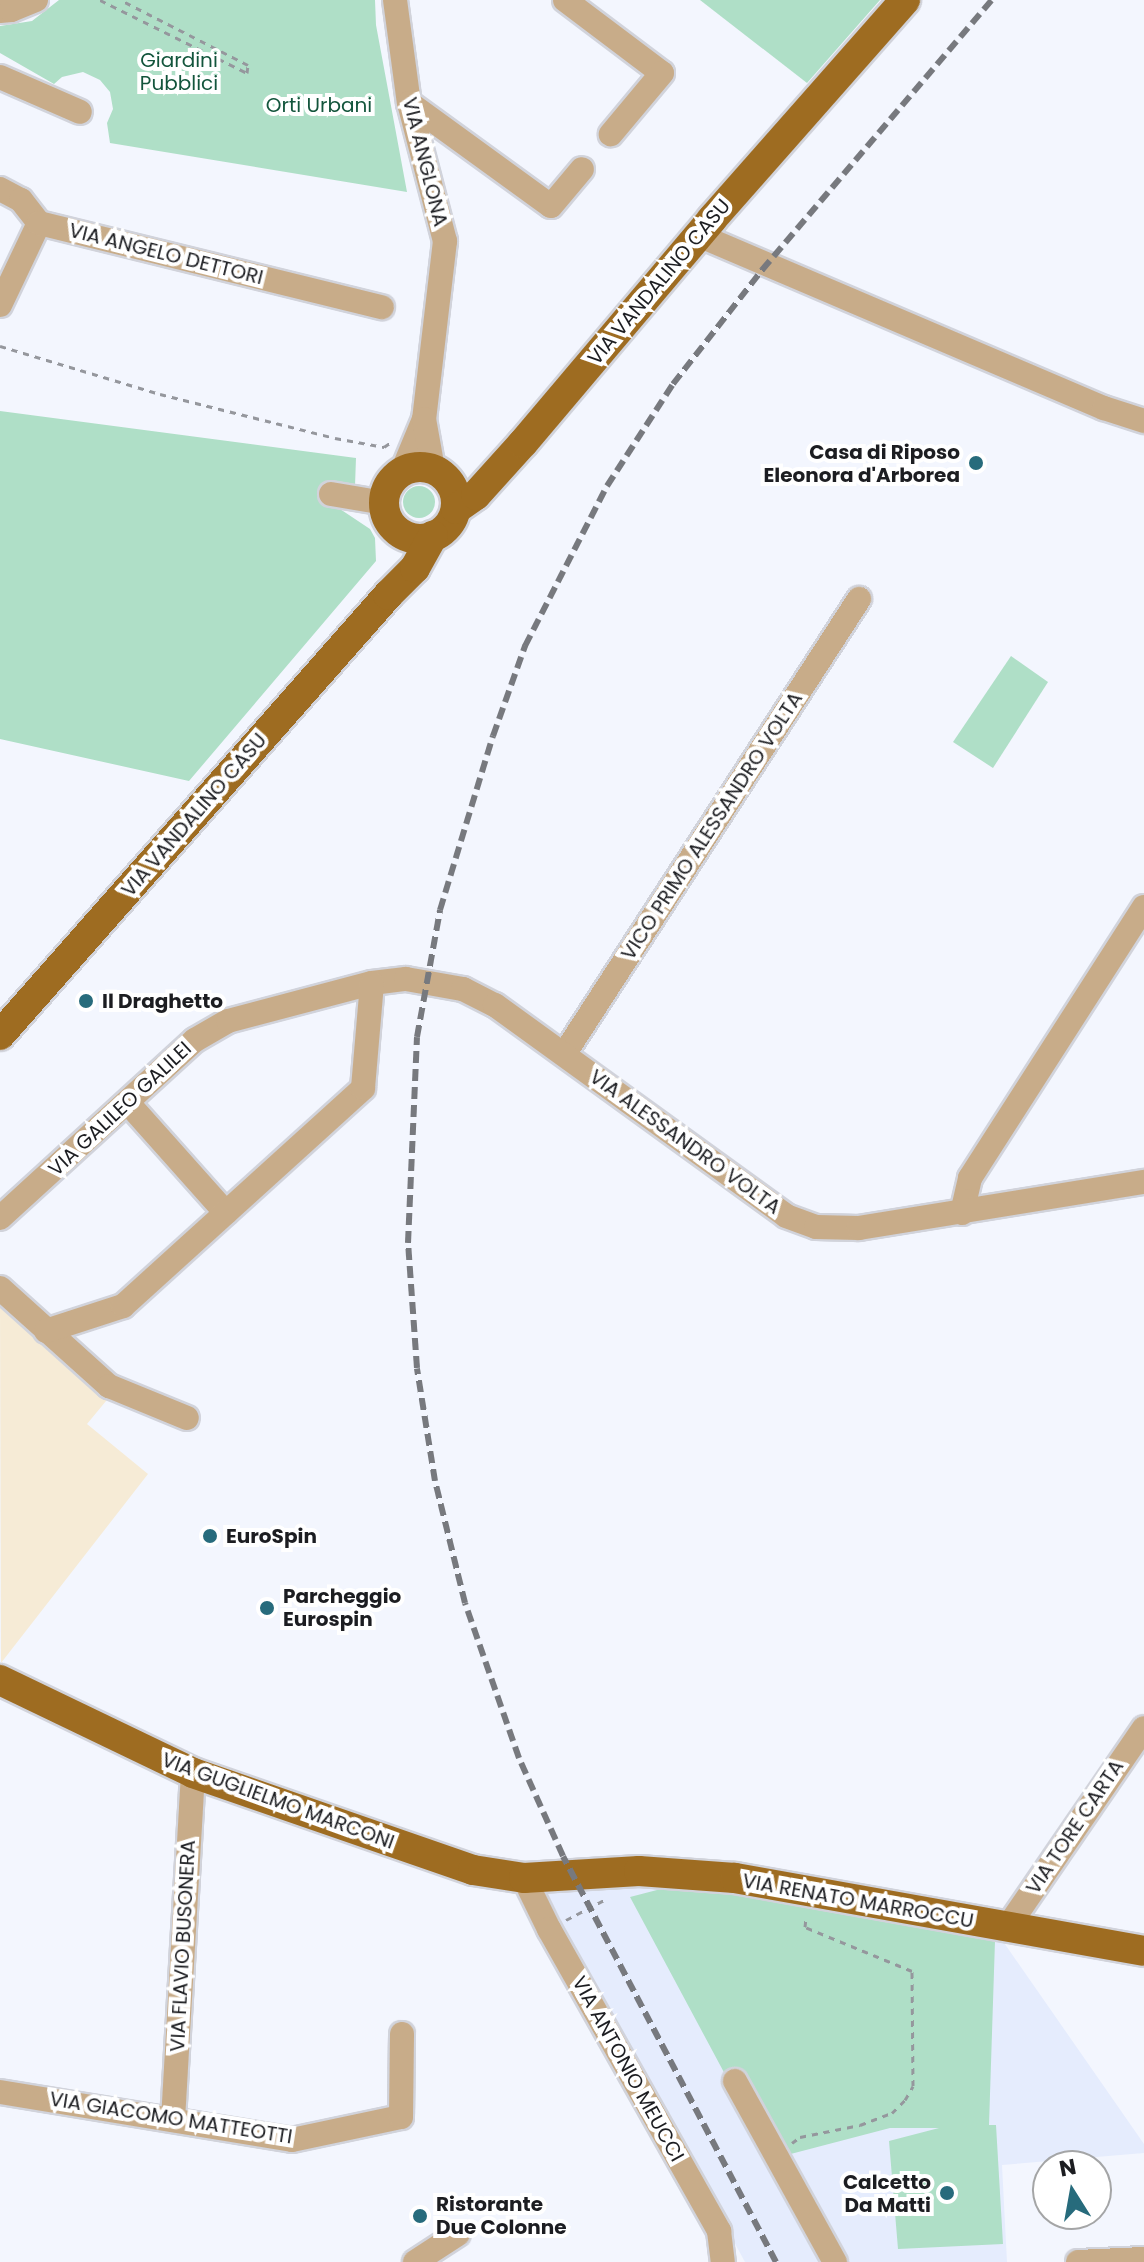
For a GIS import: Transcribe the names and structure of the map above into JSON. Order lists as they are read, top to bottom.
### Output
{
  "streets": {
    "main road": ["VIA VANDALINO CASU", "VIA GUGLIELMO MARCONI", "VIA RENATO MARROCCU"],
    "street": [
      "VIA ANGLONA",
      "VIA ANGELO DETTORI",
      "VICO PRIMO ALESSANDRO VOLTA",
      "VIA GALILEO GALILEI",
      "VIA ALESSANDRO VOLTA",
      "VIA TORE CARTA",
      "VIA FLAVIO BUSONERA",
      "VIA ANTONIO MEUCCI",
      "VIA GIACOMO MATTEOTTI"
    ]
  },
  "crossings": [
    ["VIA ANGLONA", "VIA VANDALINO CASU"],
    ["VICO PRIMO ALESSANDRO VOLTA", "VIA ALESSANDRO VOLTA"],
    ["VIA GALILEO GALILEI", "VIA ALESSANDRO VOLTA"],
    ["VIA GUGLIELMO MARCONI", "VIA RENATO MARROCCU"],
    ["VIA GUGLIELMO MARCONI", "VIA FLAVIO BUSONERA"],
    ["VIA GUGLIELMO MARCONI", "VIA ANTONIO MEUCCI"],
    ["VIA TORE CARTA", "VIA RENATO MARROCCU"],
    ["VIA FLAVIO BUSONERA", "VIA GIACOMO MATTEOTTI"]
  ],
  "parks": ["Giardini Pubblici", "Orti Urbani"],
  "places": [
    "Casa di Riposo Eleonora d'Arborea",
    "Il Draghetto",
    "EuroSpin",
    "Parcheggio Eurospin",
    "Calcetto Da Matti",
    "Ristorante Due Colonne"
  ],
  "north": "top"
}
